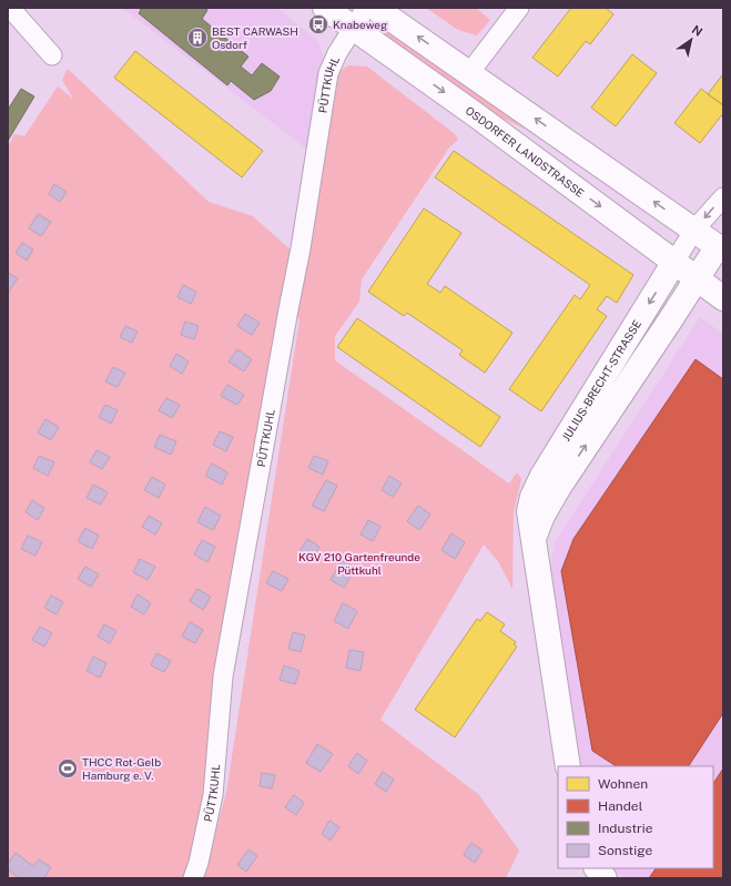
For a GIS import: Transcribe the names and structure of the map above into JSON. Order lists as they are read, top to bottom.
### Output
{
  "streets": {
    "main road": ["OSDORFER LANDSTRASSE", "JULIUS-BRECHT-STRASSE"],
    "street": ["PÜTTKUHL"]
  },
  "crossings": [
    ["PÜTTKUHL", "OSDORFER LANDSTRASSE"],
    ["OSDORFER LANDSTRASSE", "JULIUS-BRECHT-STRASSE"]
  ],
  "parks": ["KGV 210 Gartenfreunde Püttkuhl"],
  "places": {
    "bus stop": ["Knabeweg"],
    "building": ["BEST CARWASH Osdorf"],
    "sports": ["THCC Rot-Gelb Hamburg e. V."]
  },
  "legend": [
    "Wohnen",
    "Handel",
    "Industrie",
    "Sonstige"
  ],
  "north": "top right"
}
